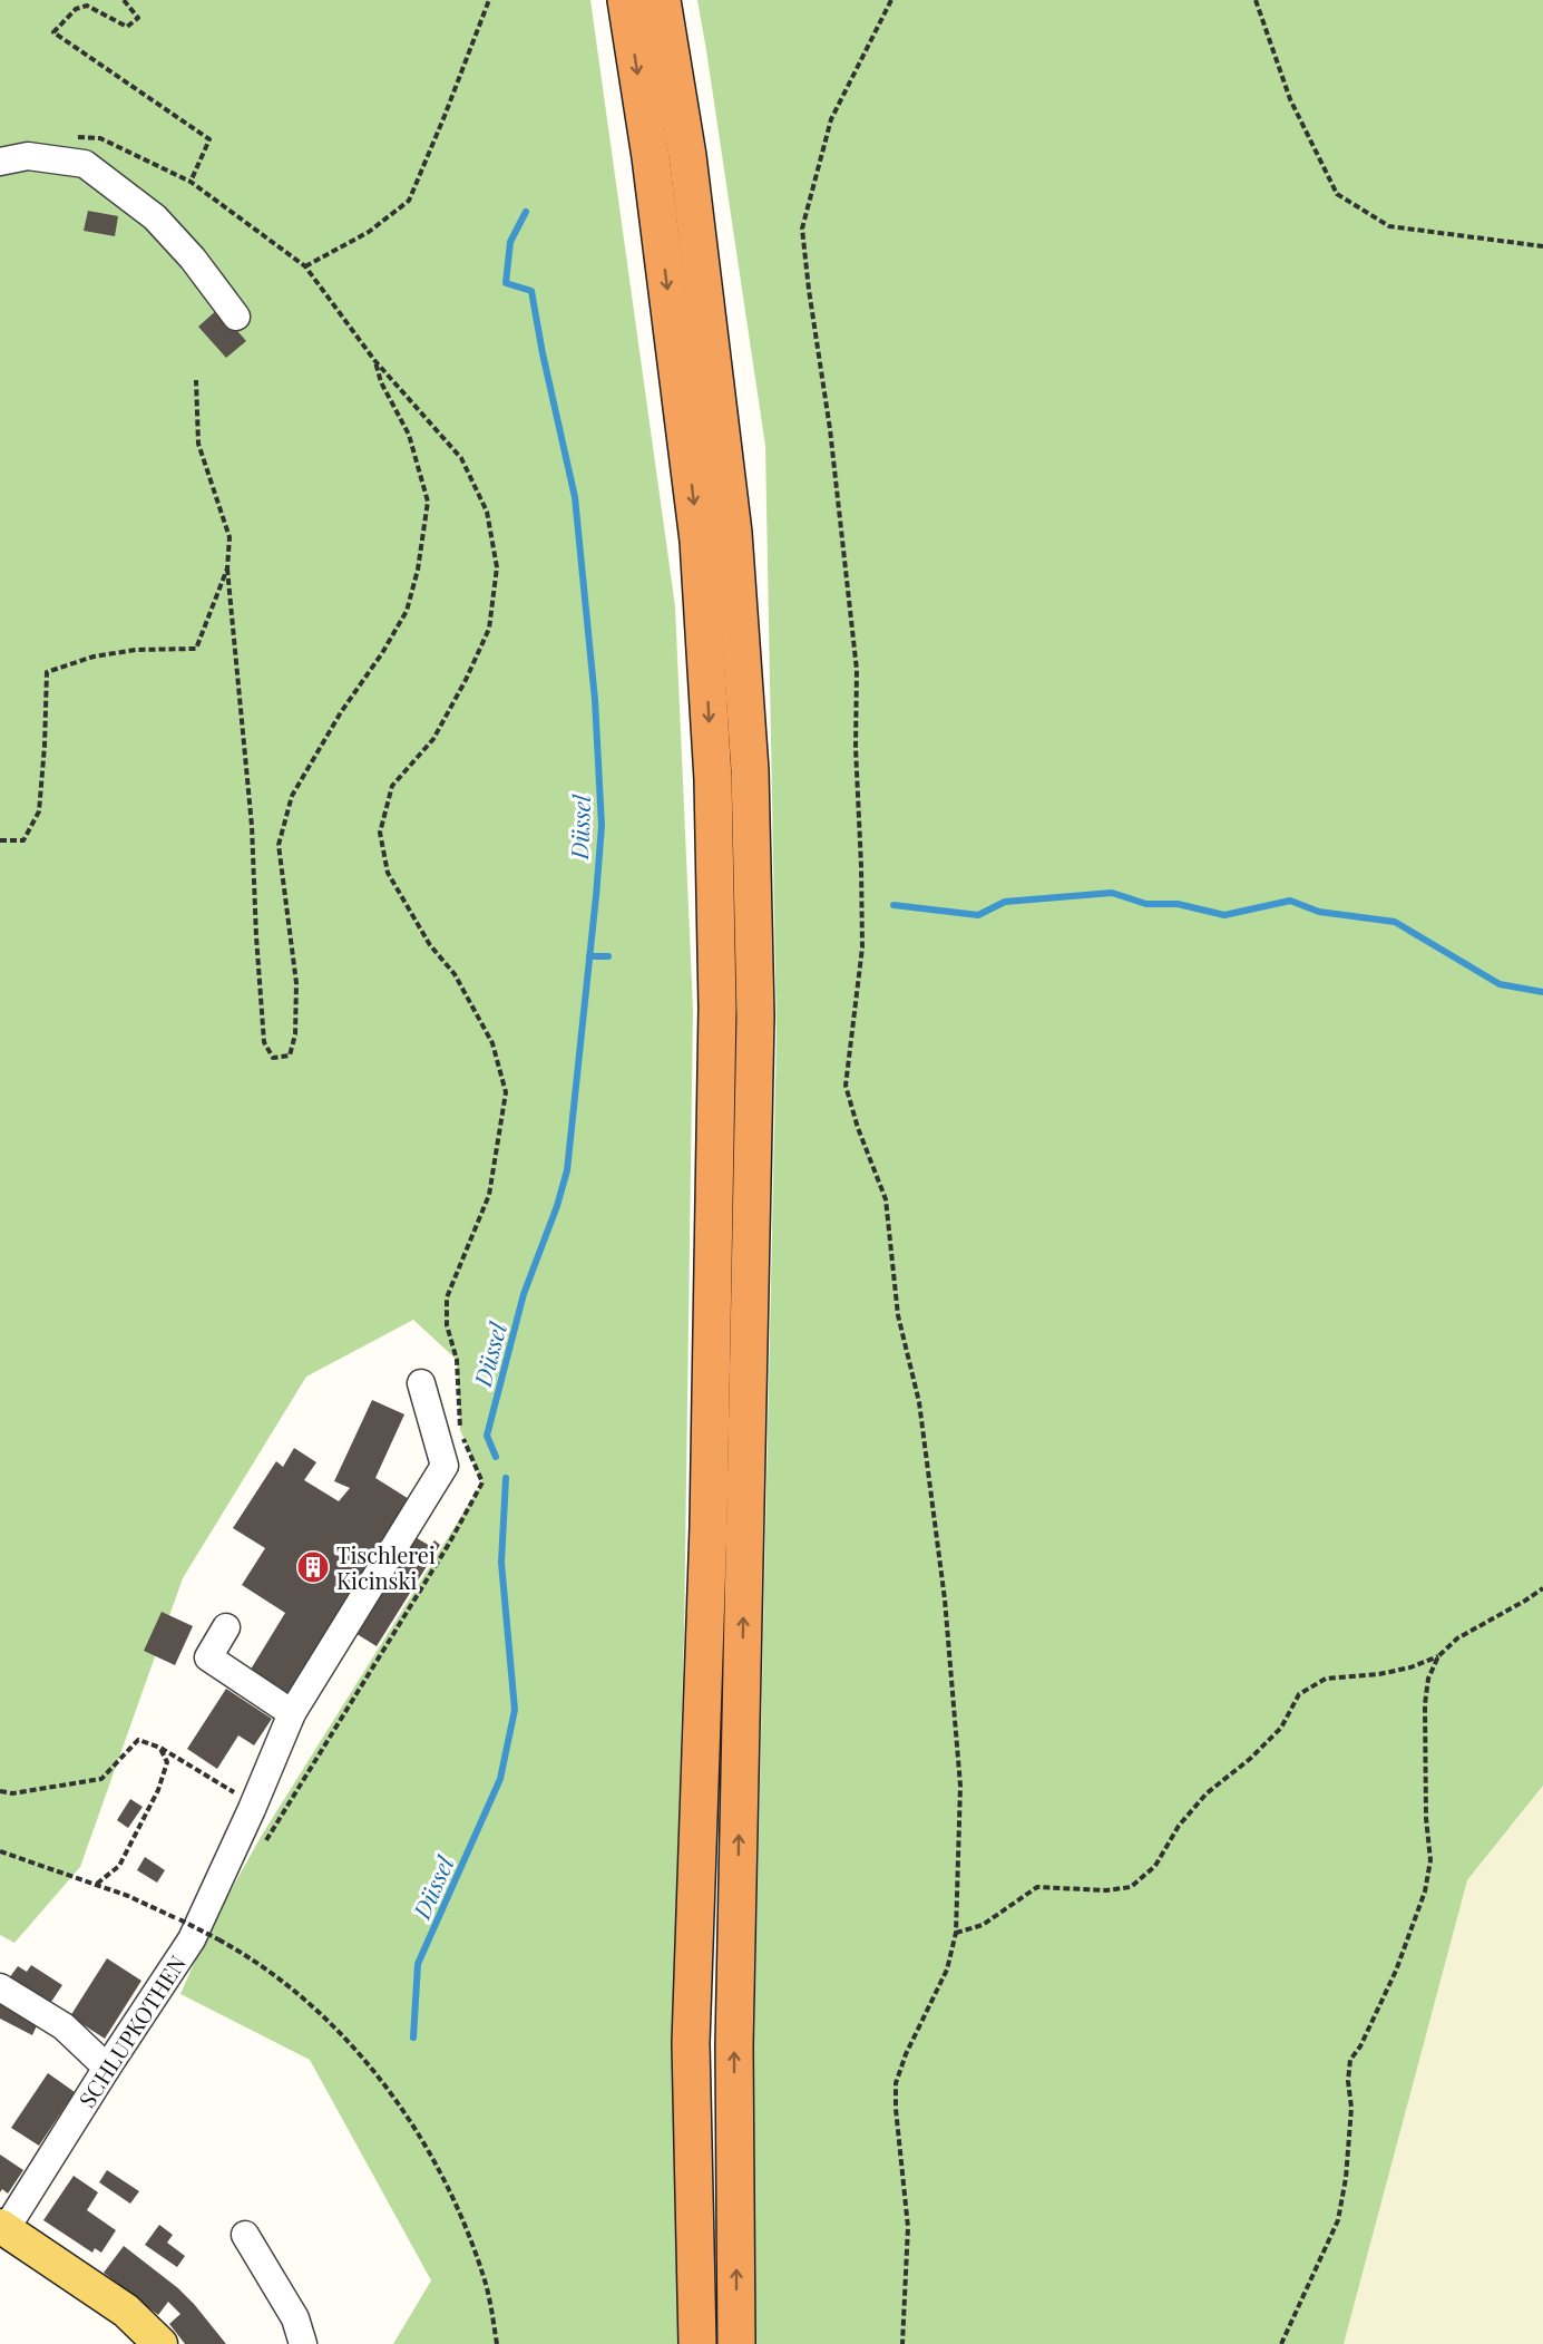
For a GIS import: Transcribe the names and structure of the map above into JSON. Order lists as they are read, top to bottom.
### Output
{
  "streets": {
    "main road": ["SCHLUPKOTHEN"]
  },
  "water": ["Düssel"],
  "places": {
    "building": ["Tischlerei Kicinski"]
  }
}
